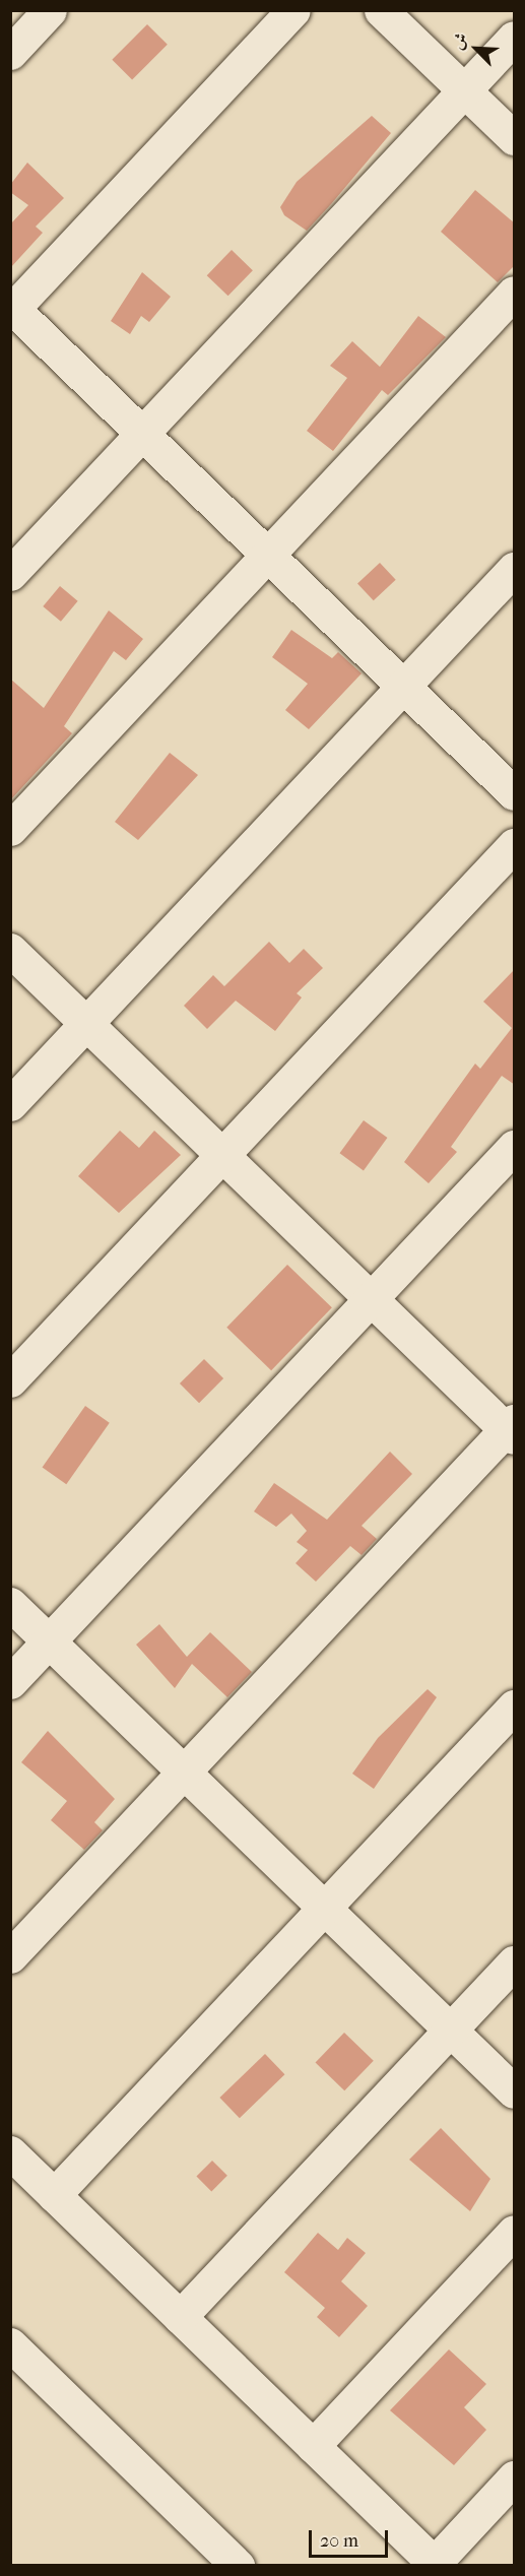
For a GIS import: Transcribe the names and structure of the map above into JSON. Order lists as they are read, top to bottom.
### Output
{
  "scale_bar": "20 m",
  "north": "top left"
}
